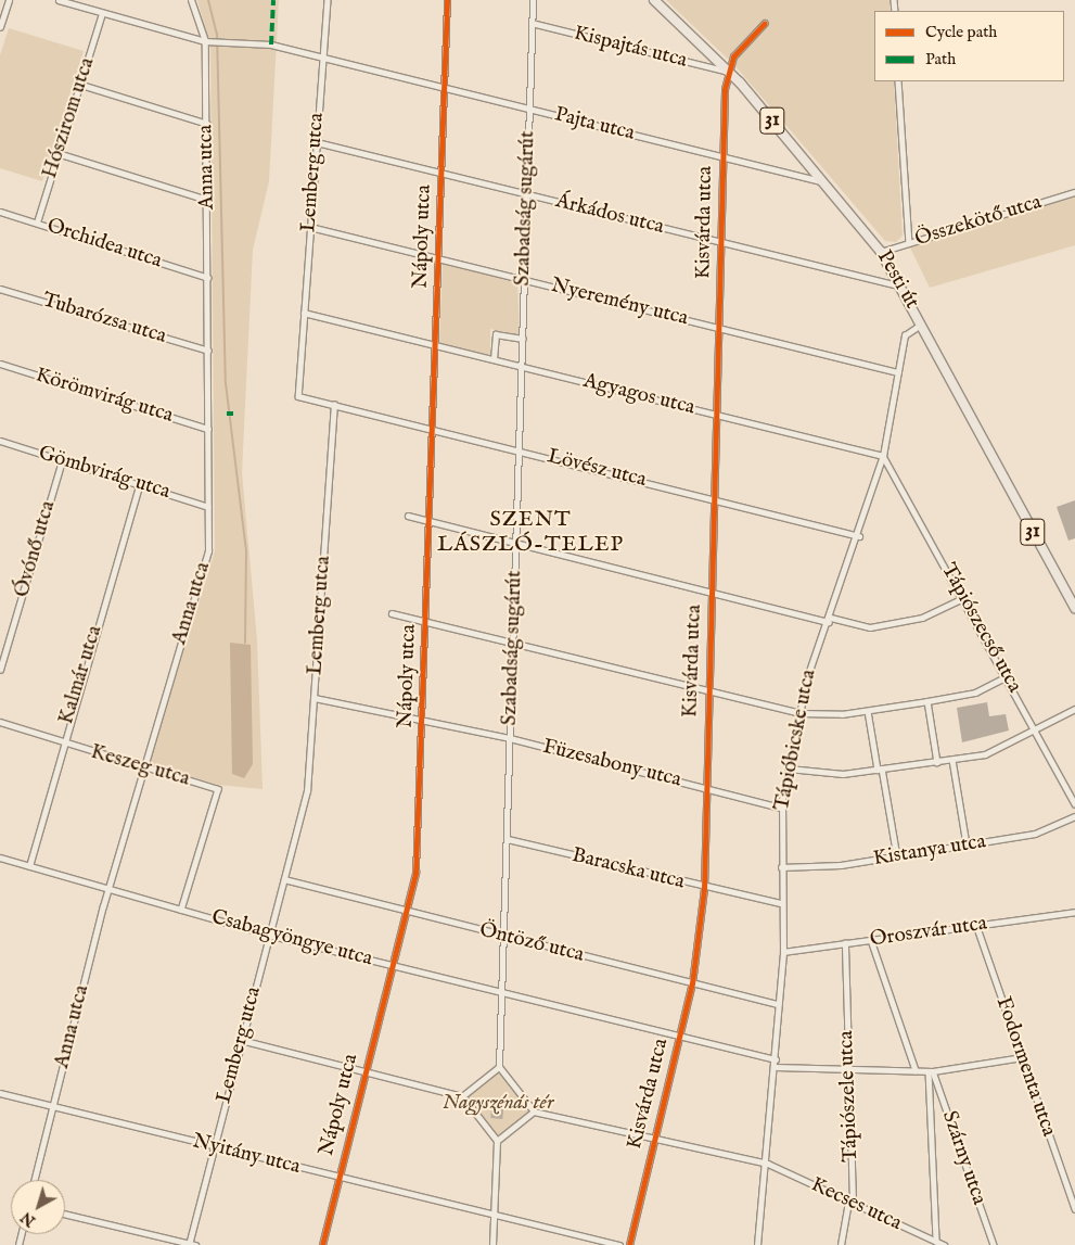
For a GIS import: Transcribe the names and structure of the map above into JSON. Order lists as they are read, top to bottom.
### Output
{
  "streets": {
    "main road": ["31", "Pesti út"],
    "street": [
      "Kispajtás utca",
      "Hószirom utca",
      "Pajta utca",
      "Anna utca",
      "Lemberg utca",
      "Szabadság sugárút",
      "Árkádos utca",
      "Összekötő utca",
      "Kisvárda utca",
      "Nápoly utca",
      "Orchidea utca",
      "Nyeremény utca",
      "Tubarózsa utca",
      "Agyagos utca",
      "Körömvirág utca",
      "Lövész utca",
      "Gömbvirág utca",
      "Óvónő utca",
      "Tápiószecső utca",
      "Kalmár utca",
      "Tápióbicske utca",
      "Füzesabony utca",
      "Keszeg utca",
      "Kistanya utca",
      "Baracska utca",
      "Oroszvár utca",
      "Csabagyöngye utca",
      "Öntöző utca",
      "Fodormenta utca",
      "Tápiószele utca",
      "Nyitány utca",
      "Szárny utca",
      "Kecses utca"
    ]
  },
  "crossings": [
    ["Kispajtás utca", "Szabadság sugárút"],
    ["Kispajtás utca", "Kisvárda utca"],
    ["Kispajtás utca", "Pesti út"],
    ["Hószirom utca", "Pajta utca"],
    ["Hószirom utca", "Orchidea utca"],
    ["Pajta utca", "Anna utca"],
    ["Pajta utca", "Lemberg utca"],
    ["Pajta utca", "Szabadság sugárút"],
    ["Pajta utca", "Kisvárda utca"],
    ["Pajta utca", "Nápoly utca"],
    ["Pajta utca", "Pesti út"],
    ["Anna utca", "Orchidea utca"],
    ["Anna utca", "Tubarózsa utca"],
    ["Anna utca", "Körömvirág utca"],
    ["Anna utca", "Gömbvirág utca"],
    ["Anna utca", "Keszeg utca"],
    ["Anna utca", "Csabagyöngye utca"],
    ["Anna utca", "Nyitány utca"],
    ["Lemberg utca", "Árkádos utca"],
    ["Lemberg utca", "Nyeremény utca"],
    ["Lemberg utca", "Lövész utca"],
    ["Lemberg utca", "Füzesabony utca"],
    ["Lemberg utca", "Csabagyöngye utca"],
    ["Lemberg utca", "Öntöző utca"],
    ["Lemberg utca", "Nyitány utca"],
    ["Szabadság sugárút", "Árkádos utca"],
    ["Szabadság sugárút", "Nyeremény utca"],
    ["Szabadság sugárút", "Agyagos utca"],
    ["Szabadság sugárút", "Lövész utca"],
    ["Szabadság sugárút", "Füzesabony utca"],
    ["Szabadság sugárút", "Baracska utca"],
    ["Szabadság sugárút", "Csabagyöngye utca"],
    ["Szabadság sugárút", "Öntöző utca"],
    ["Árkádos utca", "Kisvárda utca"],
    ["Árkádos utca", "Nápoly utca"],
    ["Árkádos utca", "Pesti út"],
    ["Összekötő utca", "Pesti út"],
    ["Kisvárda utca", "Pesti út"],
    ["Kisvárda utca", "Nyeremény utca"],
    ["Kisvárda utca", "Agyagos utca"],
    ["Kisvárda utca", "Lövész utca"],
    ["Kisvárda utca", "Füzesabony utca"],
    ["Kisvárda utca", "Baracska utca"],
    ["Kisvárda utca", "Csabagyöngye utca"],
    ["Kisvárda utca", "Öntöző utca"],
    ["Kisvárda utca", "Kecses utca"],
    ["Nápoly utca", "Nyeremény utca"],
    ["Nápoly utca", "Lövész utca"],
    ["Nápoly utca", "Füzesabony utca"],
    ["Nápoly utca", "Csabagyöngye utca"],
    ["Nápoly utca", "Öntöző utca"],
    ["Nápoly utca", "Nyitány utca"],
    ["Pesti út", "Tápióbicske utca"],
    ["Nyeremény utca", "Tápióbicske utca"],
    ["Agyagos utca", "Tápiószecső utca"],
    ["Agyagos utca", "Tápióbicske utca"],
    ["Lövész utca", "Tápióbicske utca"],
    ["Gömbvirág utca", "Óvónő utca"],
    ["Gömbvirág utca", "Kalmár utca"],
    ["Tápiószecső utca", "Tápióbicske utca"],
    ["Kalmár utca", "Keszeg utca"],
    ["Kalmár utca", "Csabagyöngye utca"],
    ["Tápióbicske utca", "Füzesabony utca"],
    ["Tápióbicske utca", "Kistanya utca"],
    ["Tápióbicske utca", "Baracska utca"],
    ["Tápióbicske utca", "Oroszvár utca"],
    ["Tápióbicske utca", "Csabagyöngye utca"],
    ["Tápióbicske utca", "Öntöző utca"],
    ["Tápióbicske utca", "Kecses utca"],
    ["Keszeg utca", "Csabagyöngye utca"],
    ["Oroszvár utca", "Fodormenta utca"],
    ["Oroszvár utca", "Tápiószele utca"],
    ["Tápiószele utca", "Kecses utca"]
  ],
  "districts": ["SZENT LÁSZLÓ-TELEP"],
  "parks": ["Nagyszénás tér"],
  "legend": ["Cycle path", "Path"],
  "north": "bottom left"
}
